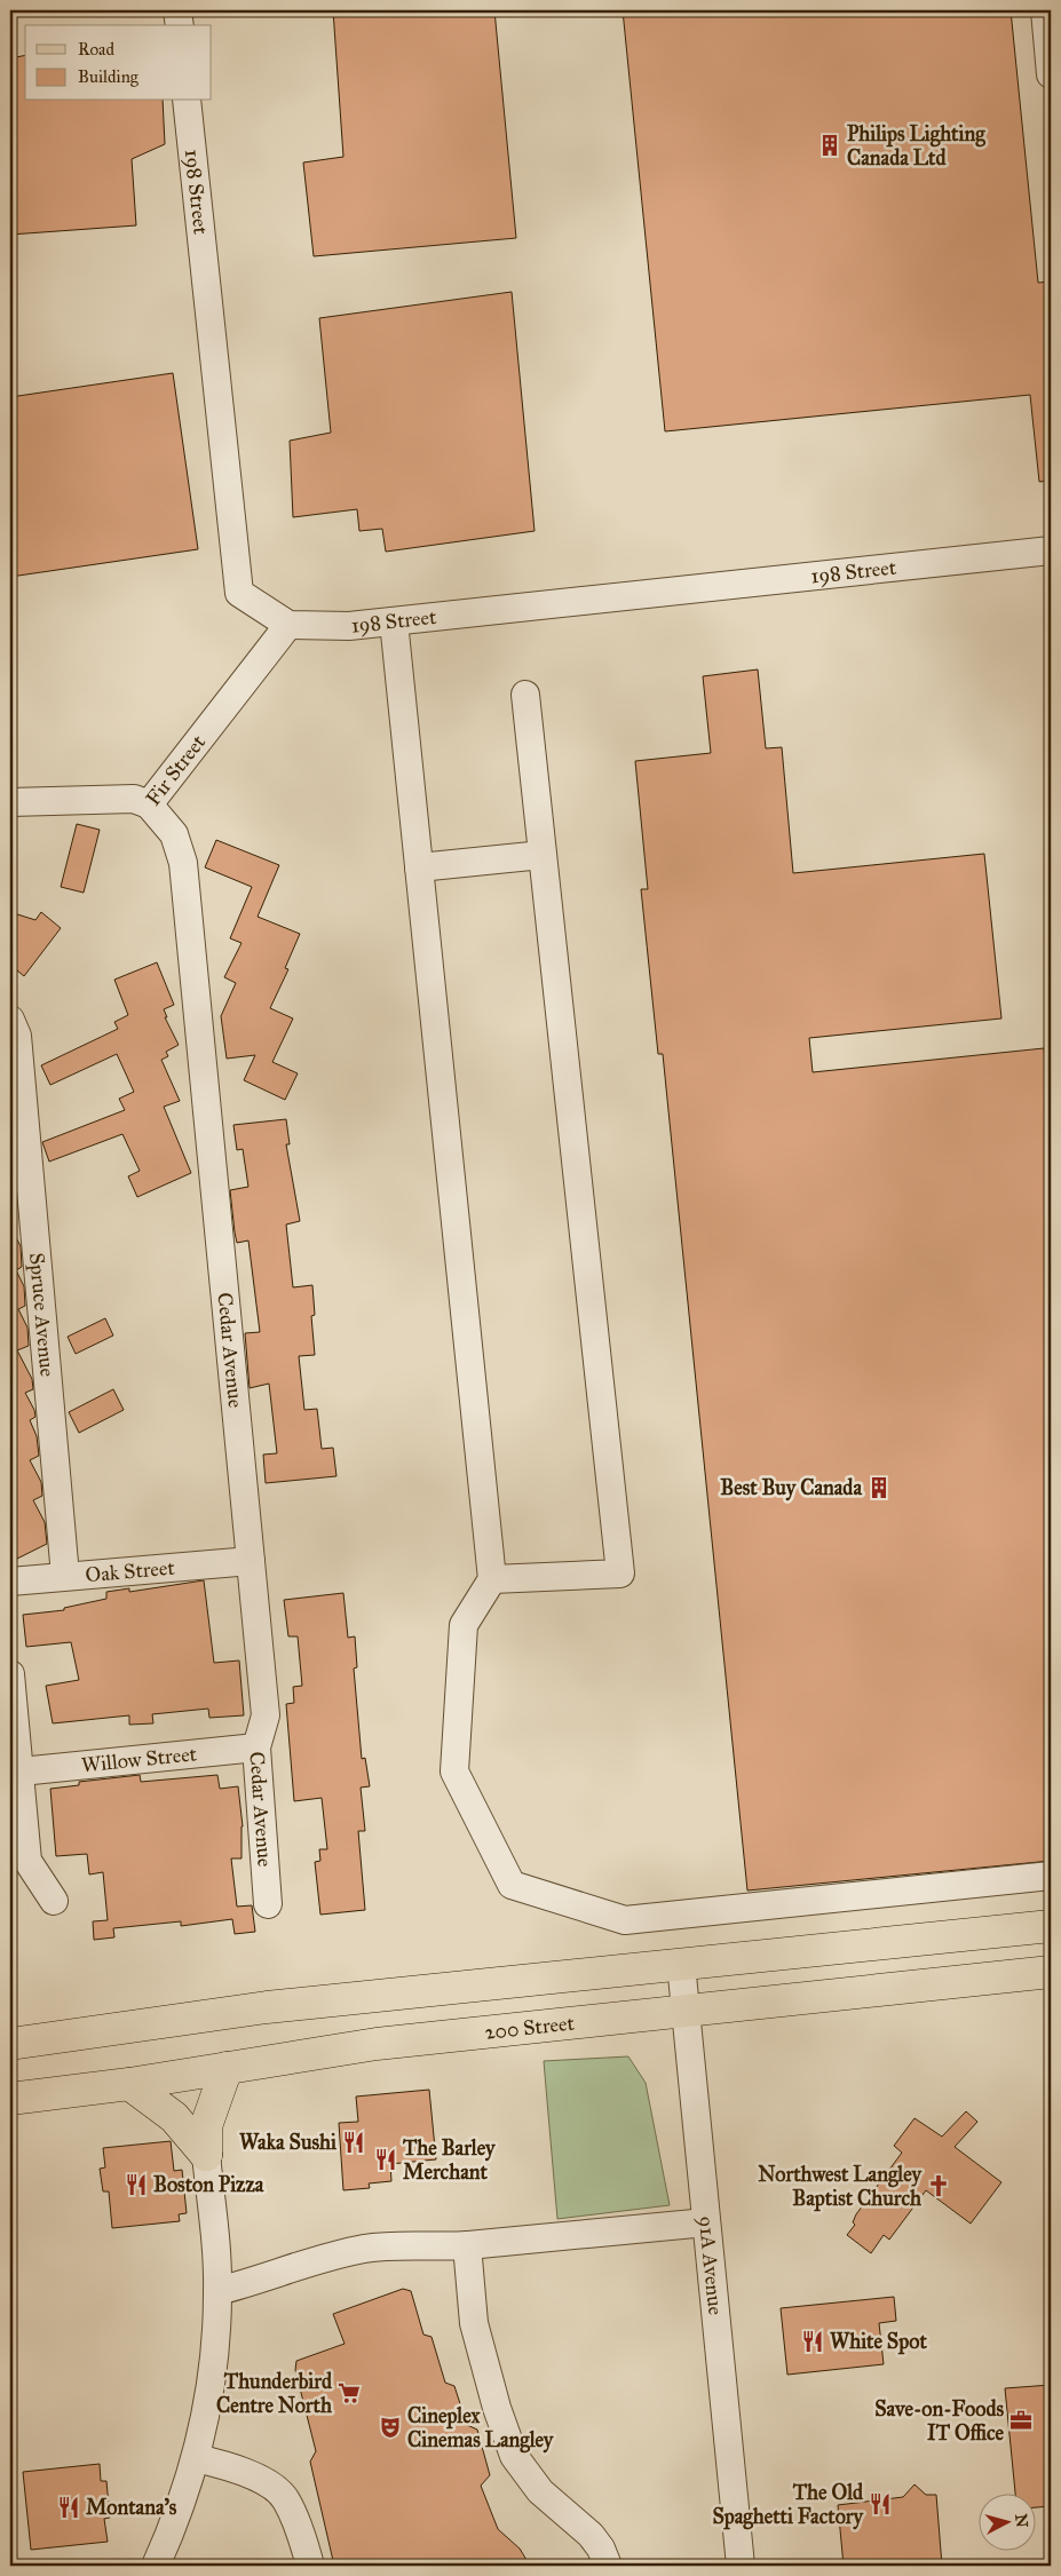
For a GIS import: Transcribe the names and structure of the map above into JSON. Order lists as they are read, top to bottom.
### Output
{
  "streets": {
    "main road": ["200 Street"],
    "street": [
      "198 Street",
      "Fir Street",
      "Spruce Avenue",
      "Cedar Avenue",
      "Oak Street",
      "Willow Street",
      "91A Avenue"
    ]
  },
  "crossings": [
    ["198 Street", "Fir Street"],
    ["Fir Street", "Cedar Avenue"],
    ["Spruce Avenue", "Oak Street"],
    ["Cedar Avenue", "Oak Street"],
    ["Cedar Avenue", "Willow Street"],
    ["200 Street", "91A Avenue"]
  ],
  "places": {
    "building": ["Philips Lighting Canada Ltd", "Best Buy Canada"],
    "restaurant": [
      "Waka Sushi",
      "The Barley Merchant",
      "Boston Pizza",
      "White Spot",
      "The Old Spaghetti Factory",
      "Montana's"
    ],
    "church": ["Northwest Langley Baptist Church"],
    "supermarket": ["Thunderbird Centre North"],
    "office": ["Save-on-Foods IT Office"],
    "theatre": ["Cineplex Cinemas Langley"]
  },
  "legend": ["Road", "Building"],
  "north": "right"
}
